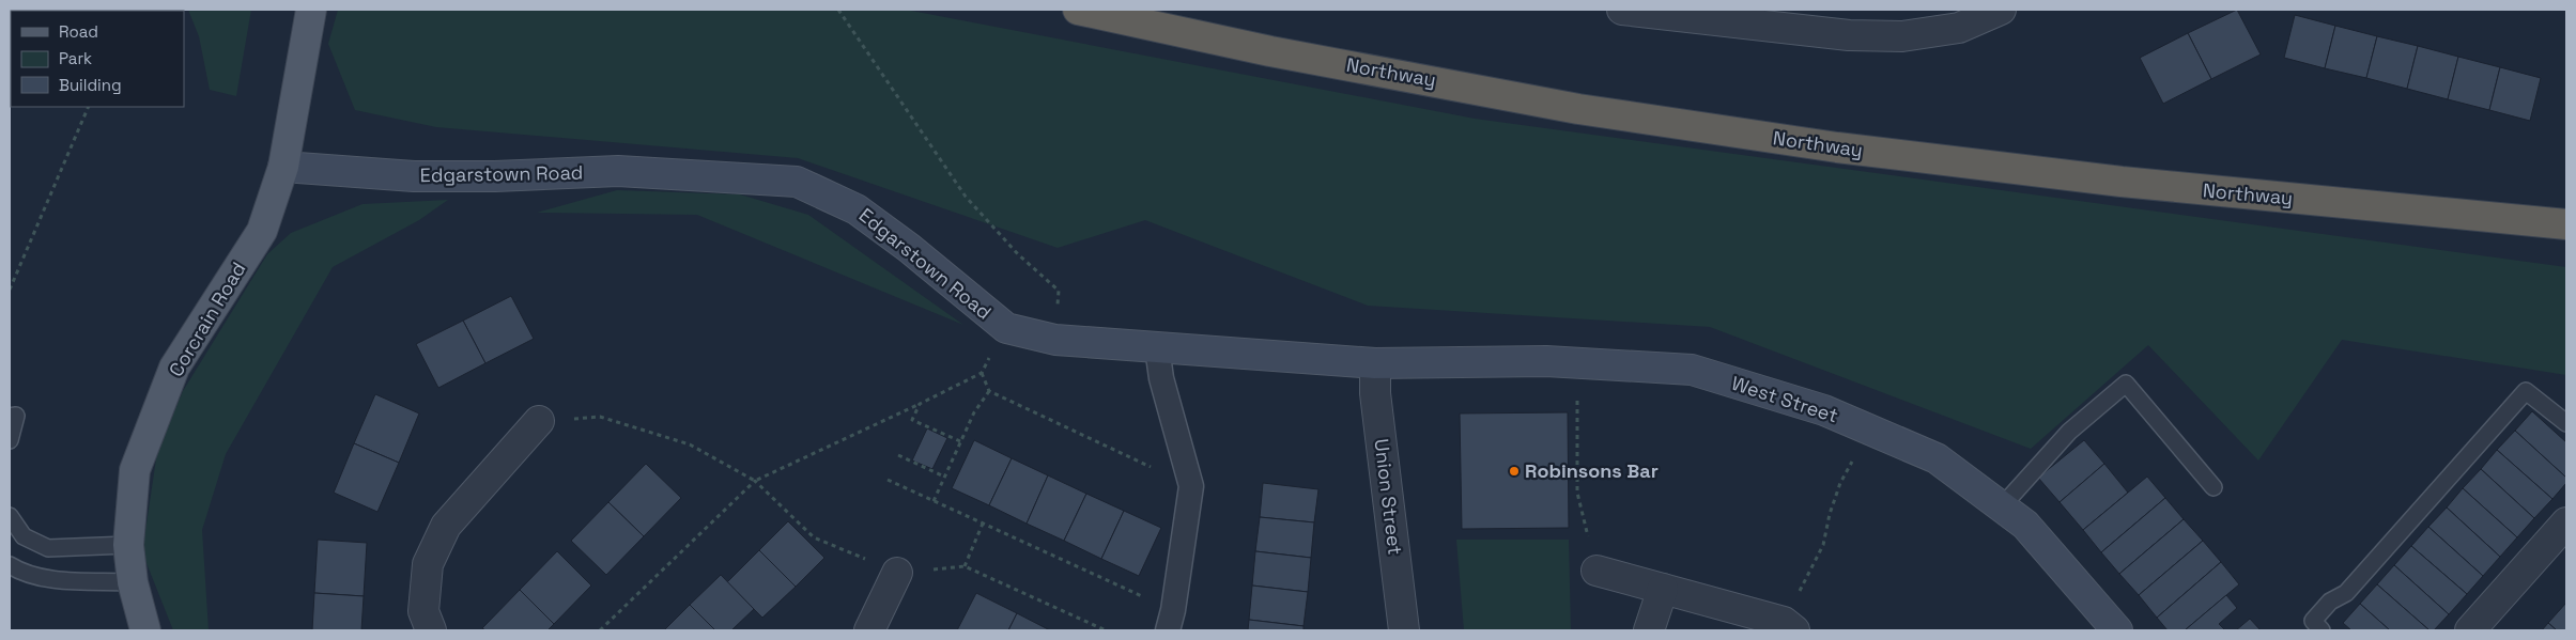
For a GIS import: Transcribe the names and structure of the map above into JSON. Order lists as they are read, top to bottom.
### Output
{
  "streets": {
    "highway": ["Northway"],
    "main road": ["Edgarstown Road", "Corcrain Road", "West Street"],
    "street": ["Union Street"]
  },
  "crossings": [
    ["Edgarstown Road", "Corcrain Road"],
    ["Edgarstown Road", "West Street"],
    ["Edgarstown Road", "Union Street"],
    ["West Street", "Union Street"]
  ],
  "places": ["Robinsons Bar"],
  "legend": ["Road", "Park", "Building"]
}
